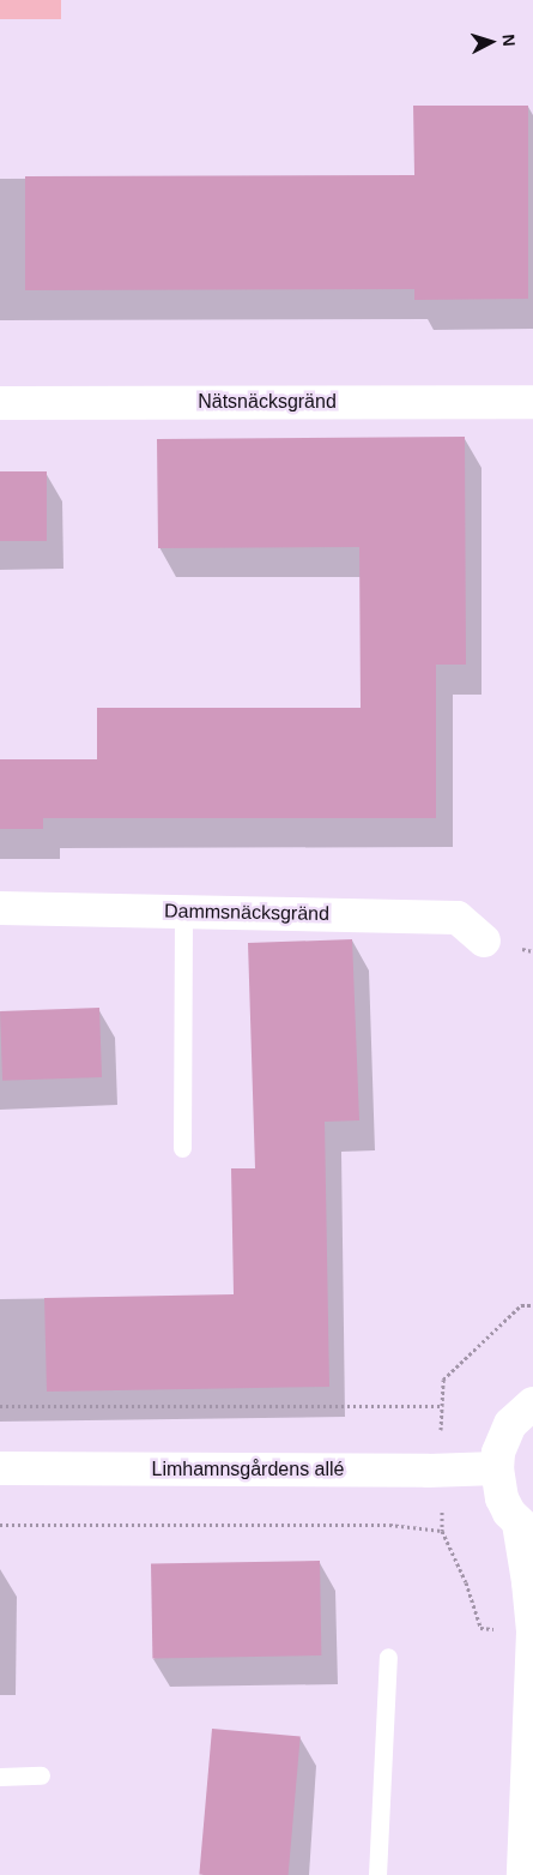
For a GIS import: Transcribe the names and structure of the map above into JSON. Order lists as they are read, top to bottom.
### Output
{
  "streets": {
    "street": ["Nätsnäcksgränd", "Dammsnäcksgränd", "Limhamnsgårdens allé"]
  },
  "north": "right"
}
